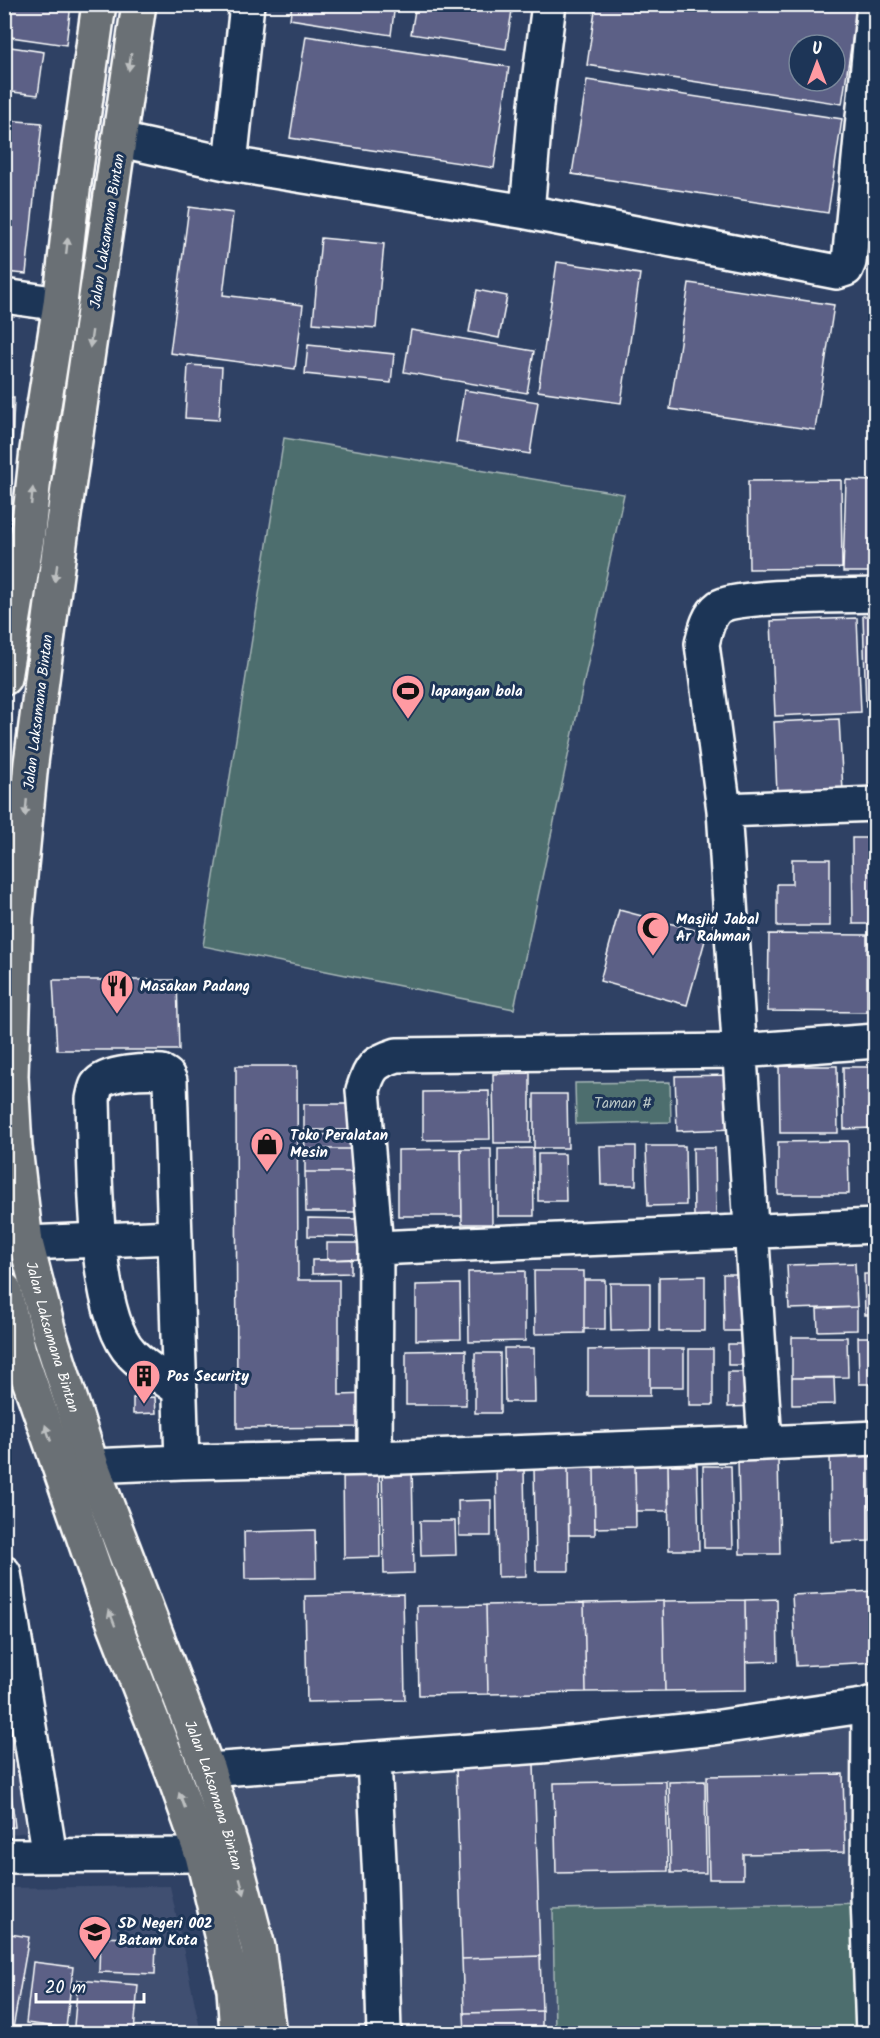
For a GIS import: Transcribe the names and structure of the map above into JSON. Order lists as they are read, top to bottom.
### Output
{
  "streets": {
    "main road": ["Jalan Laksamana Bintan"]
  },
  "parks": ["Taman #"],
  "places": {
    "sports": ["lapangan bola"],
    "mosque": ["Masjid Jabal Ar Rahman"],
    "restaurant": ["Masakan Padang"],
    "shop": ["Toko Peralatan Mesin"],
    "building": ["Pos Security"],
    "school or university": ["SD Negeri 002 Batam Kota"]
  },
  "scale_bar": "20 m",
  "north": "top"
}
